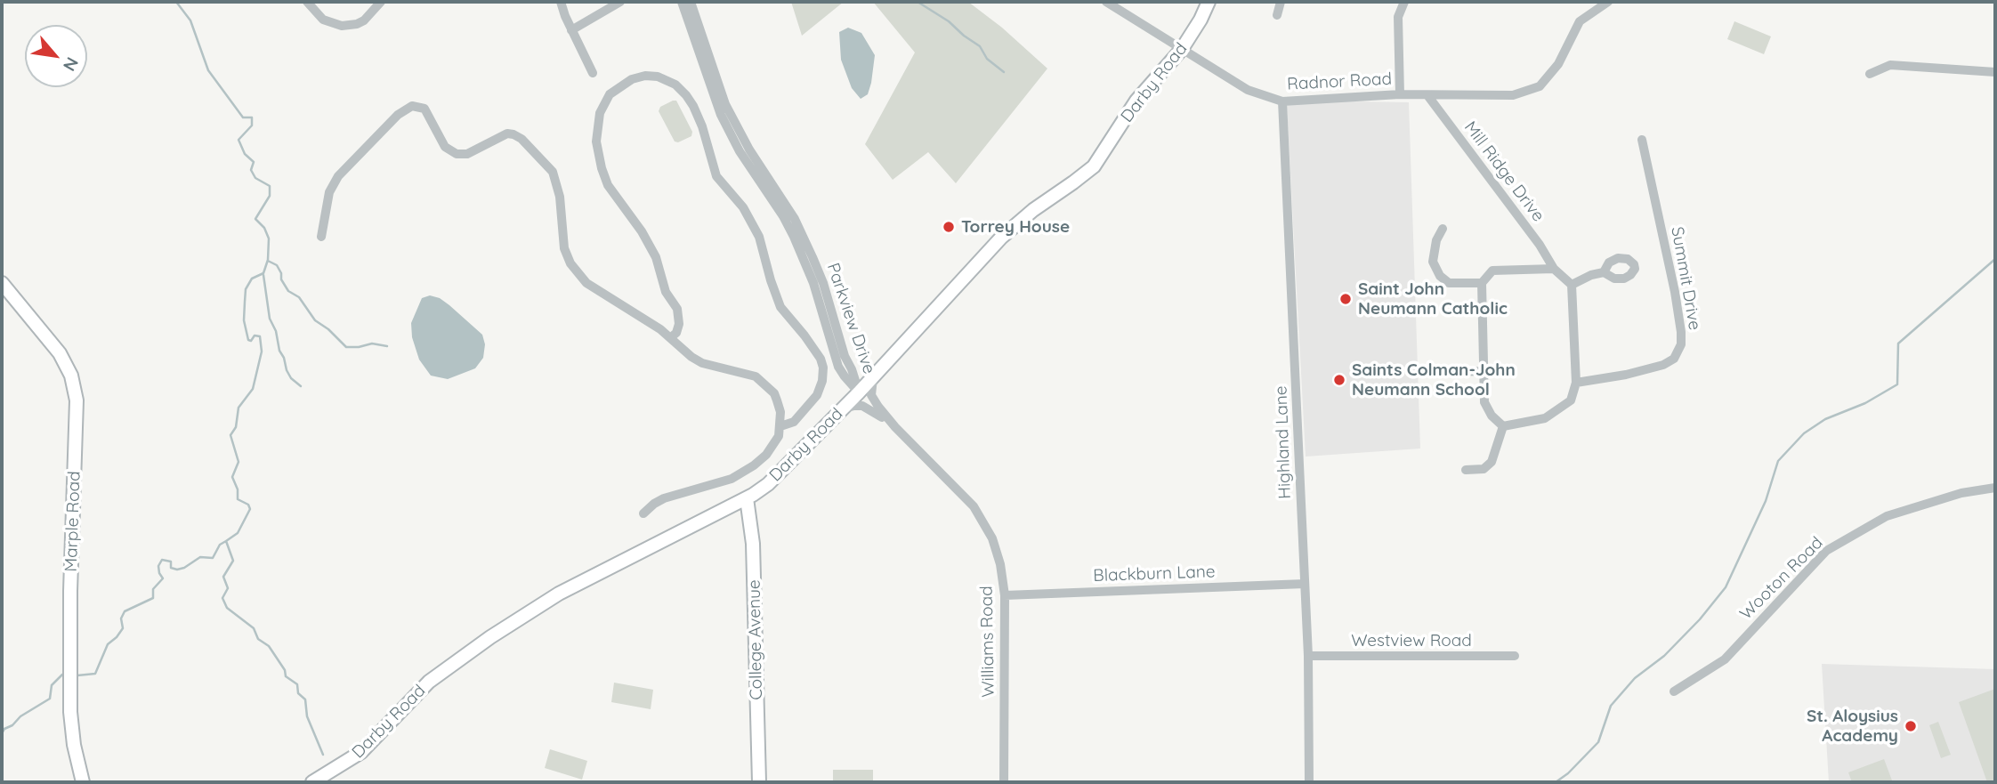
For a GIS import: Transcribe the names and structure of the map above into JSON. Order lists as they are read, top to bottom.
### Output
{
  "streets": {
    "main road": ["Darby Road", "Marple Road", "College Avenue"],
    "street": [
      "Radnor Road",
      "Mill Ridge Drive",
      "Summit Drive",
      "Parkview Drive",
      "Highland Lane",
      "Blackburn Lane",
      "Wooton Road",
      "Westview Road",
      "Williams Road"
    ]
  },
  "crossings": [
    ["Radnor Road", "Darby Road"],
    ["Radnor Road", "Mill Ridge Drive"],
    ["Radnor Road", "Highland Lane"],
    ["Darby Road", "Parkview Drive"],
    ["Darby Road", "College Avenue"],
    ["Darby Road", "Williams Road"],
    ["Highland Lane", "Blackburn Lane"],
    ["Highland Lane", "Westview Road"],
    ["Blackburn Lane", "Williams Road"]
  ],
  "places": [
    "Torrey House",
    "Saint John Neumann Catholic",
    "Saints Colman-John Neumann School",
    "St. Aloysius Academy"
  ],
  "north": "bottom right"
}
